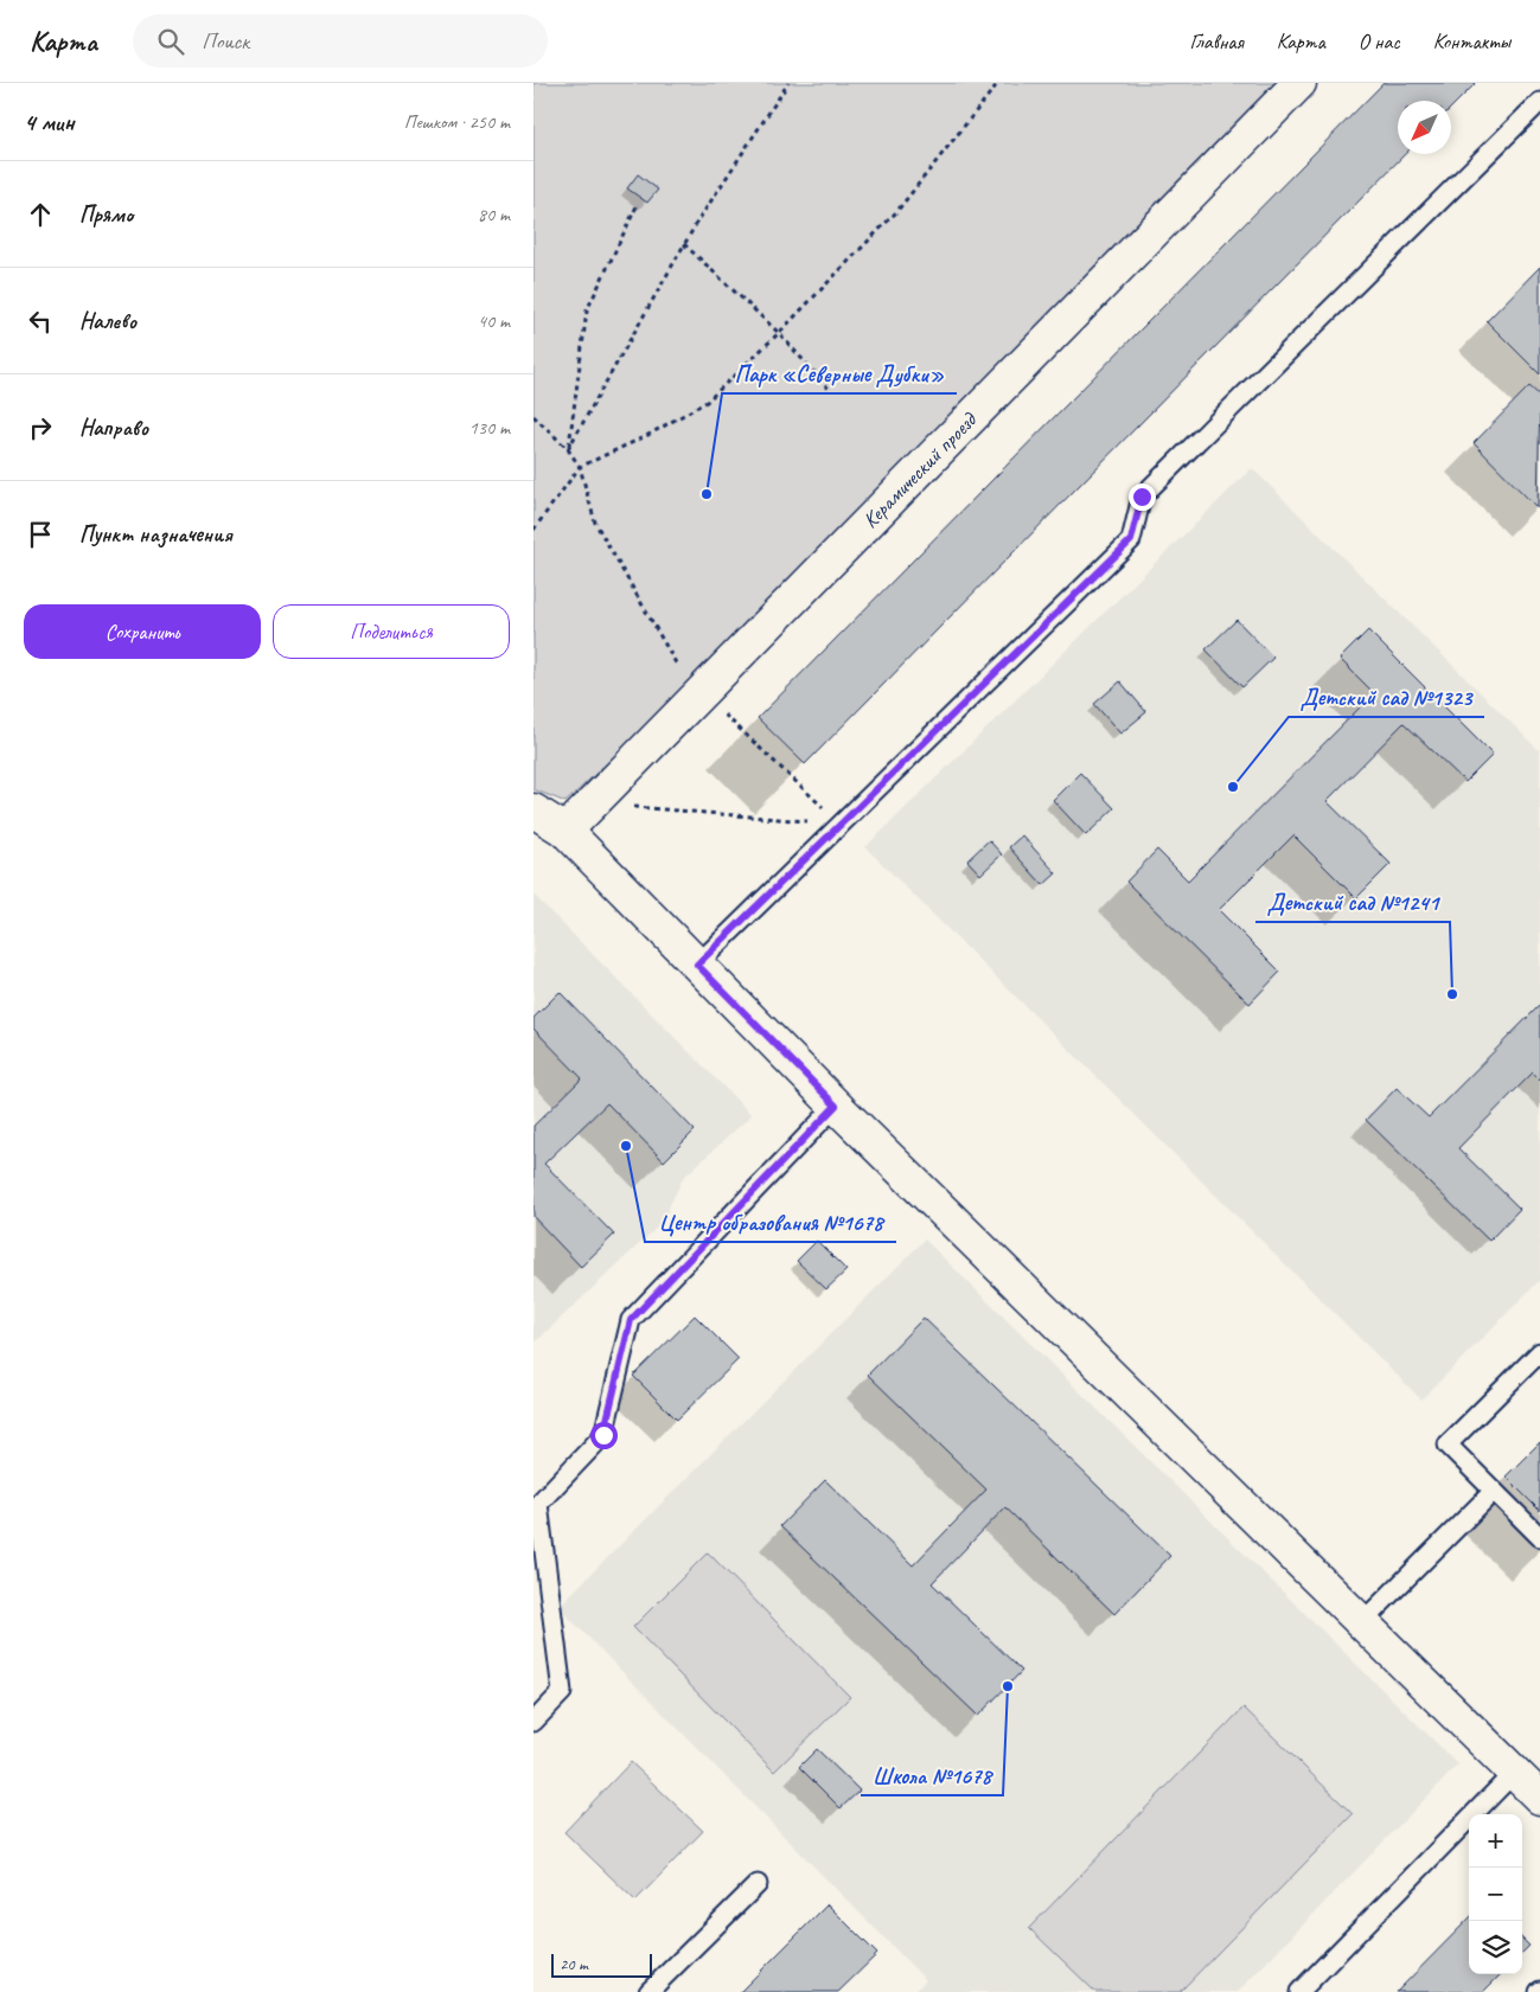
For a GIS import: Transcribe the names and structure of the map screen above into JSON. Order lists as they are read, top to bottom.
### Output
{
  "streets": {
    "street": ["Керамический проезд"]
  },
  "places": [
    "Парк «Северные Дубки»",
    "Детский сад №1323",
    "Детский сад №1241",
    "Центр образования №1678",
    "Школа №1678"
  ],
  "scale_bar": "20 m",
  "north": "bottom left",
  "page": {
    "header": "Карта",
    "search": "Поиск",
    "nav": [
      "Главная",
      "Карта",
      "О нас",
      "Контакты"
    ],
    "heading": ["4 мин", "Пешком · 250 m"],
    "list": [
      ["Прямо", "80 m"],
      ["Налево", "40 m"],
      ["Направо", "130 m"],
      "Пункт назначения"
    ],
    "buttons": ["Сохранить", "Поделиться"],
    "map_buttons": ["+", "−"],
    "scale": "20 m"
  }
}
